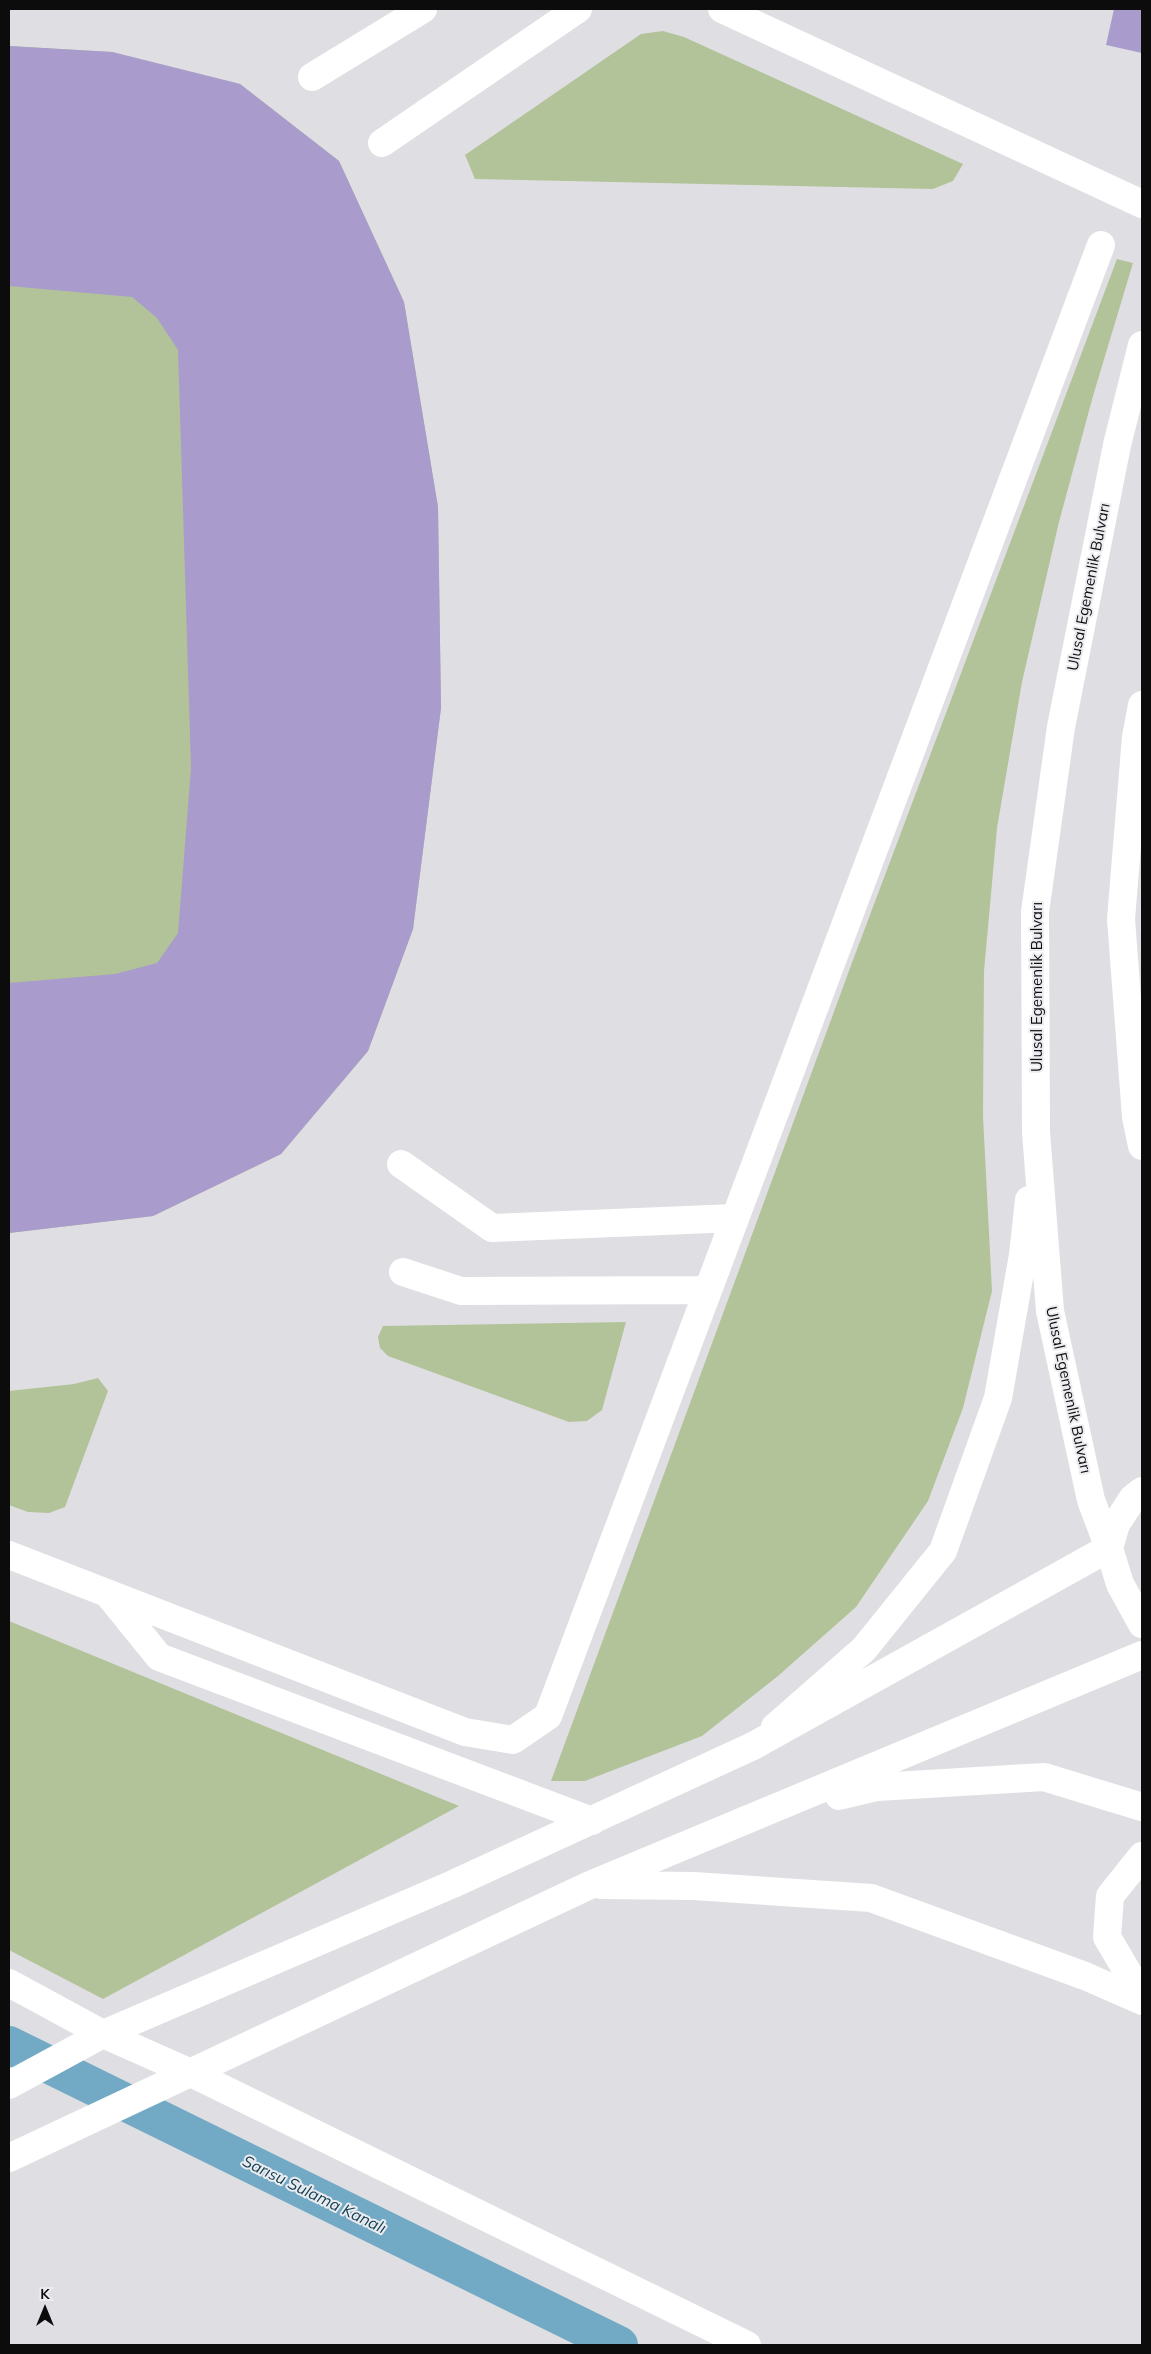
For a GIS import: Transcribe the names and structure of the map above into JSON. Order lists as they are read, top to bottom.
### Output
{
  "streets": {
    "main road": ["Ulusal Egemenlik Bulvarı"]
  },
  "water": ["Sarısu Sulama Kanalı"],
  "north": "top"
}
